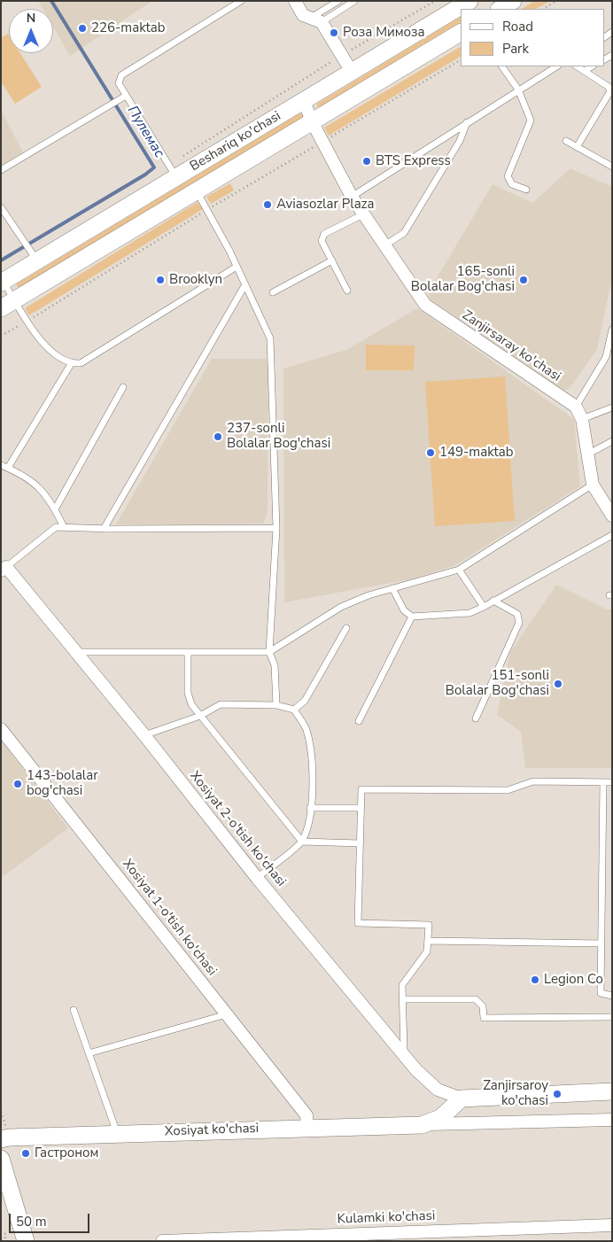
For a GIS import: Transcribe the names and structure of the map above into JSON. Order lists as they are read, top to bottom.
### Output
{
  "streets": {
    "main road": ["Beshariq ko'chasi", "Xosiyat ko'chasi"],
    "street": [
      "Zanjirsaray ko'chasi",
      "Xosiyat 2-o'tish ko'chasi",
      "Xosiyat 1-o'tish ko'chasi",
      "Kulamki ko'chasi"
    ]
  },
  "crossings": [
    ["Beshariq ko'chasi", "Zanjirsaray ko'chasi"],
    ["Xosiyat 2-o'tish ko'chasi", "Xosiyat ko'chasi"],
    ["Xosiyat 1-o'tish ko'chasi", "Xosiyat ko'chasi"]
  ],
  "water": ["Пулемас"],
  "places": [
    "226-maktab",
    "Роза Мимоза",
    "BTS Express",
    "Aviasozlar Plaza",
    "Brooklyn",
    "165-sonli Bolalar Bog'chasi",
    "237-sonli Bolalar Bog'chasi",
    "149-maktab",
    "151-sonli Bolalar Bog'chasi",
    "143-bolalar bog'chasi",
    "Legion Co",
    "Zanjirsaroy ko'chasi",
    "Гастроном"
  ],
  "legend": ["Road", "Park"],
  "scale_bar": "50 m",
  "north": "top"
}
